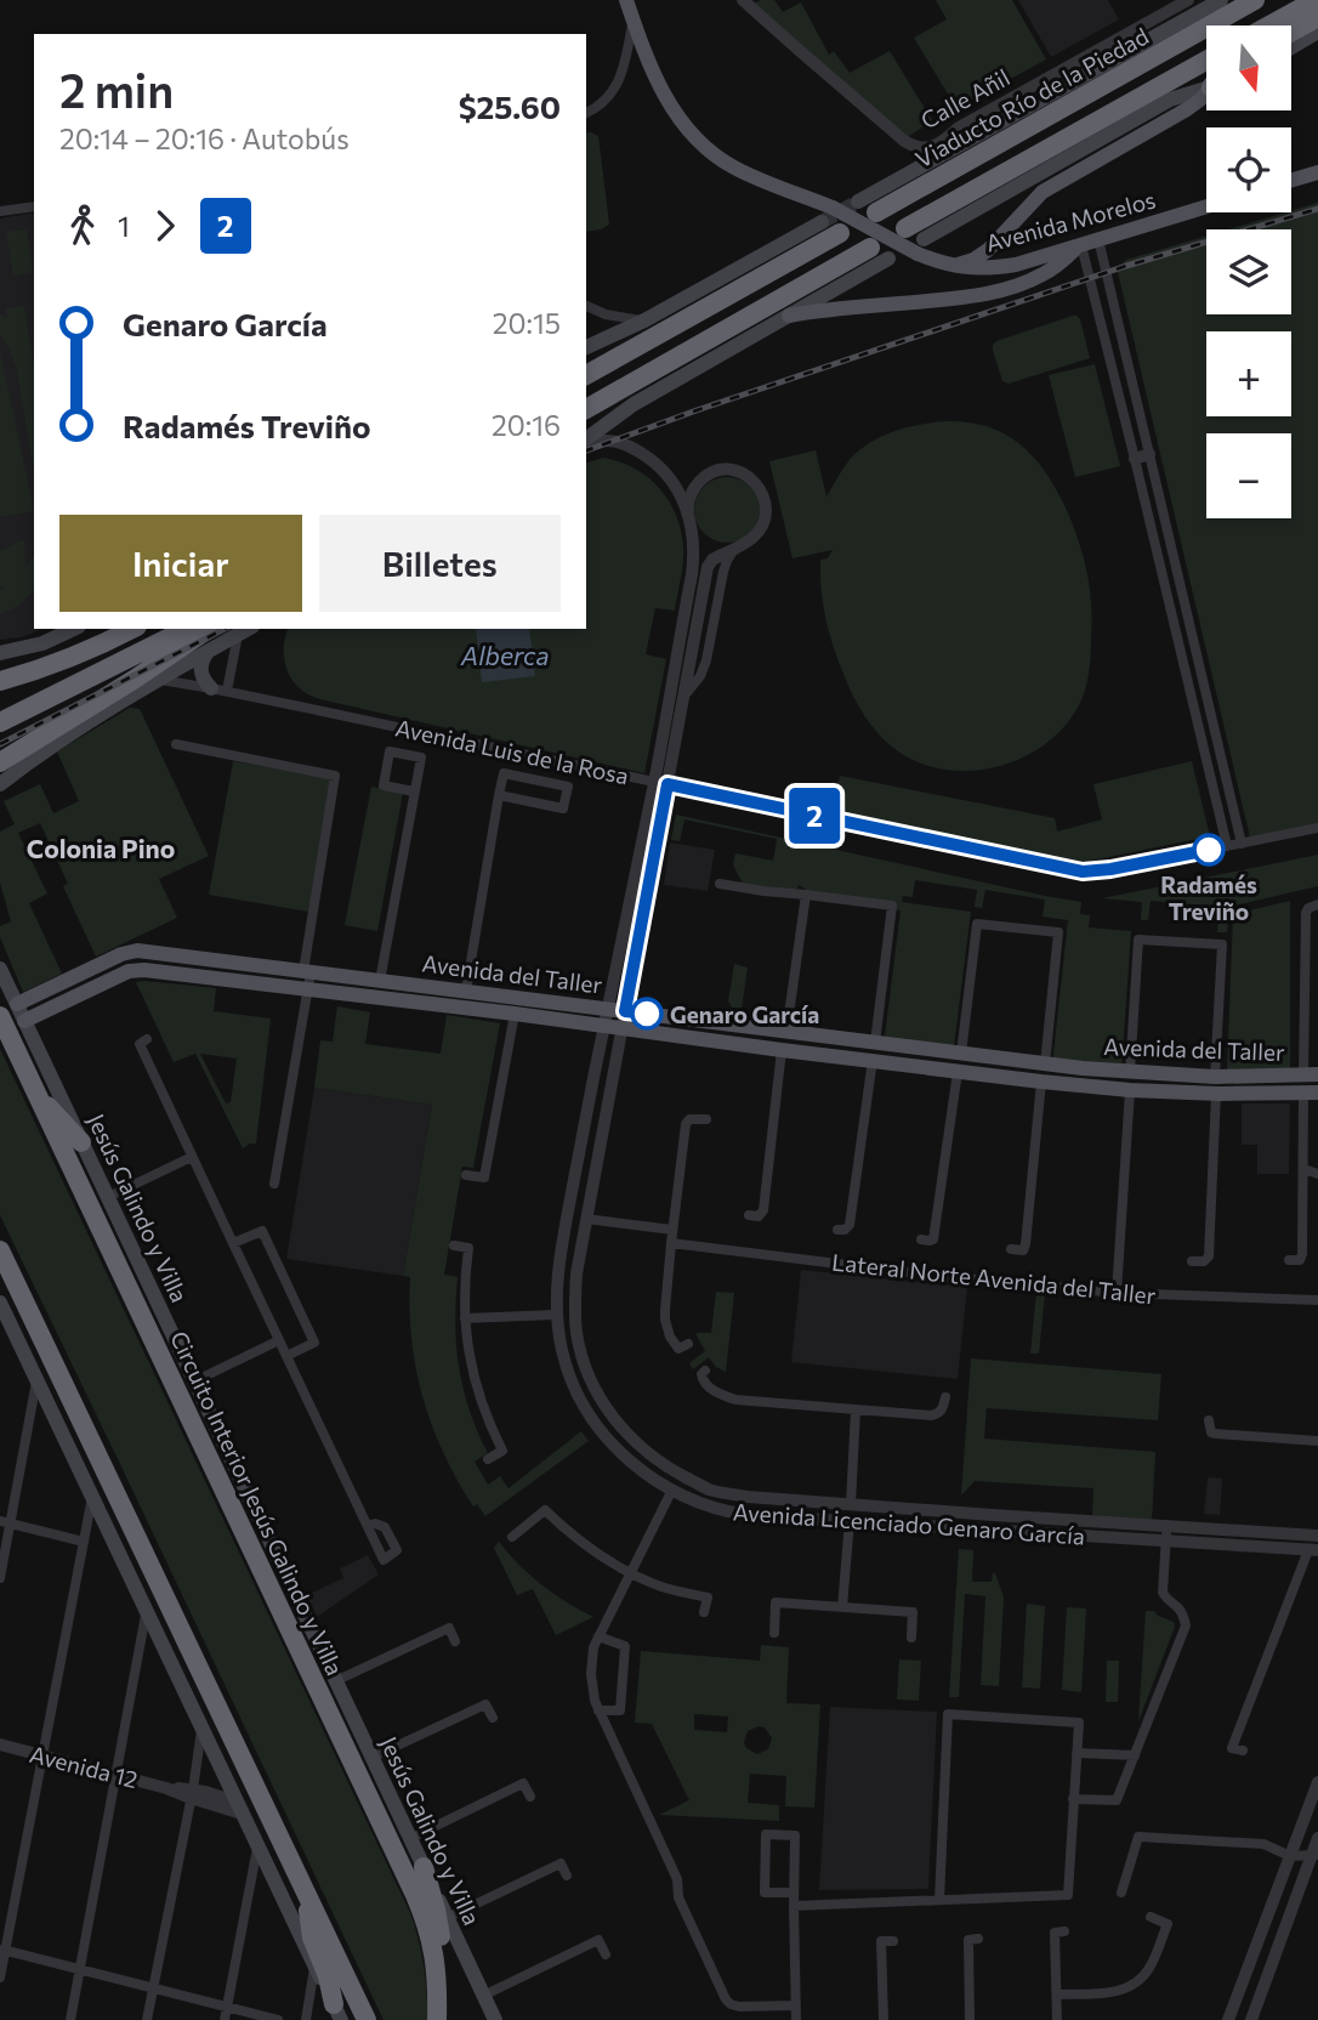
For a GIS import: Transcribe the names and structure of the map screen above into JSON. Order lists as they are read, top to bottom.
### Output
{
  "streets": {
    "highway": ["Viaducto Río de la Piedad", "Circuito Interior Jesús Galindo y Villa"],
    "main road": ["Avenida Morelos", "Avenida del Taller", "Jesús Galindo y Villa"],
    "street": [
      "Calle Añil",
      "Avenida Luis de la Rosa",
      "Lateral Norte Avenida del Taller",
      "Avenida Licenciado Genaro García",
      "Avenida 12"
    ]
  },
  "crossings": [
    ["Avenida Luis de la Rosa", "Avenida Licenciado Genaro García"],
    ["Avenida del Taller", "Jesús Galindo y Villa"],
    ["Avenida del Taller", "Avenida Licenciado Genaro García"]
  ],
  "districts": ["Colonia Pino"],
  "water": ["Alberca"],
  "places": ["Radamés Treviño", "Genaro García"],
  "lines": ["bus line 2"],
  "north": "bottom",
  "page": {
    "on_map": "2",
    "map_buttons": ["+", "−"],
    "heading": ["2 min", "20:14 – 20:16 · Autobús", "$25.60"],
    "legs": ["1", "2"],
    "list": [
      {
        "name": "Genaro García",
        "value": "20:15"
      },
      {
        "name": "Radamés Treviño",
        "value": "20:16"
      }
    ],
    "buttons": ["Iniciar", "Billetes"]
  }
}
